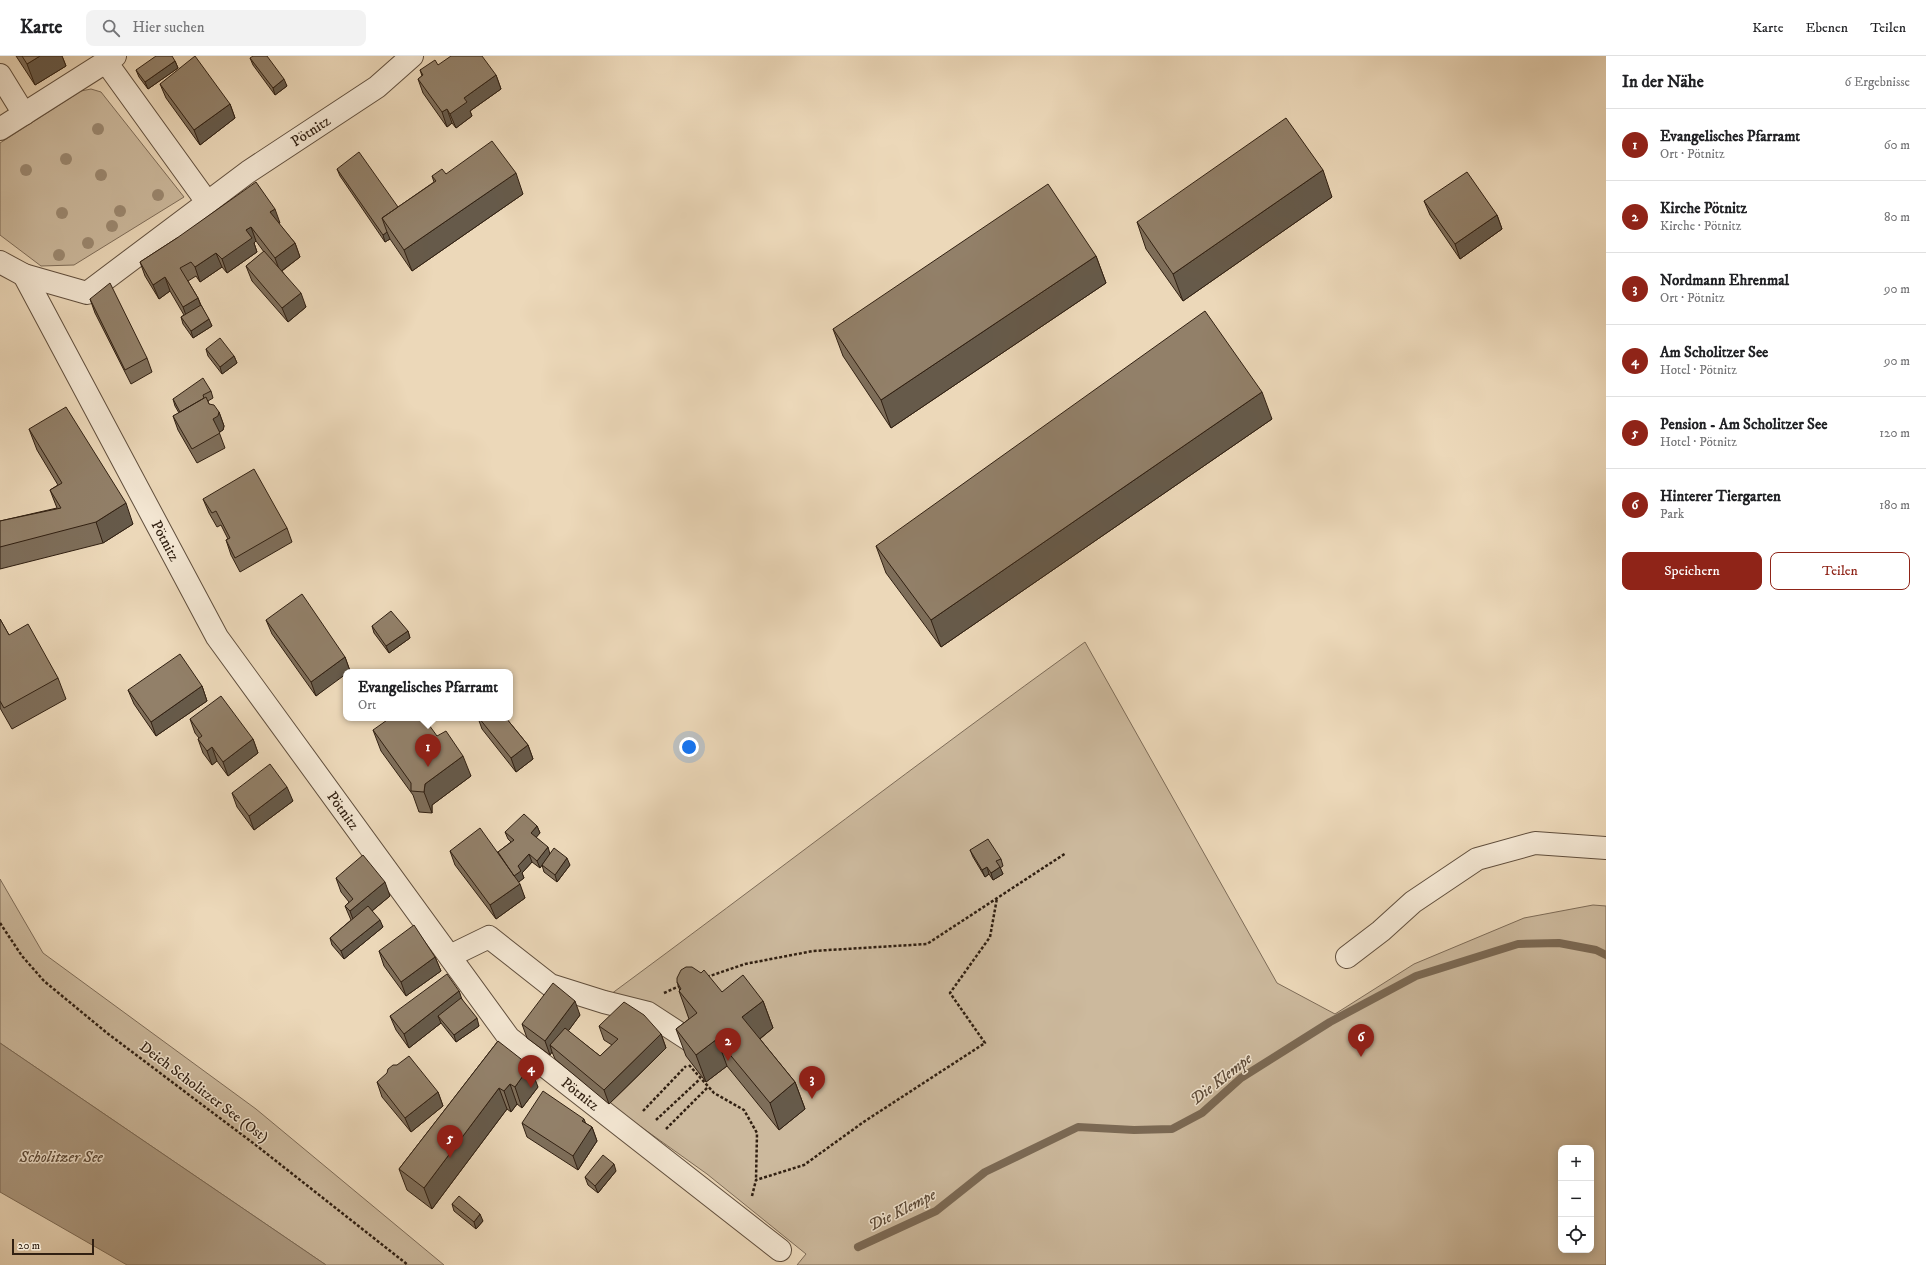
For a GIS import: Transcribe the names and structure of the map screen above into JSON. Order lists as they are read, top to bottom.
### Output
{
  "streets": {
    "street": ["Pötnitz"],
    "path": ["Deich Scholitzer See (Ost)"]
  },
  "water": ["Die Klempe", "Scholitzer See"],
  "scale_bar": "20 m",
  "page": {
    "header": "Karte",
    "search": "Hier suchen",
    "nav": ["Karte", "Ebenen", "Teilen"],
    "heading": ["In der Nähe", "6 Ergebnisse"],
    "list": [
      {
        "mark": "1",
        "name": "Evangelisches Pfarramt",
        "note": "Ort · Pötnitz",
        "value": "60 m"
      },
      {
        "mark": "2",
        "name": "Kirche Pötnitz",
        "note": "Kirche · Pötnitz",
        "value": "80 m"
      },
      {
        "mark": "3",
        "name": "Nordmann Ehrenmal",
        "note": "Ort · Pötnitz",
        "value": "90 m"
      },
      {
        "mark": "4",
        "name": "Am Scholitzer See",
        "note": "Hotel · Pötnitz",
        "value": "90 m"
      },
      {
        "mark": "5",
        "name": "Pension - Am Scholitzer See",
        "note": "Hotel · Pötnitz",
        "value": "120 m"
      },
      {
        "mark": "6",
        "name": "Hinterer Tiergarten",
        "note": "Park",
        "value": "180 m"
      }
    ],
    "buttons": ["Speichern", "Teilen"],
    "popup": ["Evangelisches Pfarramt", "Ort"],
    "pins": [
      "1",
      "6",
      "2",
      "4",
      "3",
      "5"
    ],
    "map_buttons": ["+", "−"],
    "scale": "20 m"
  }
}
